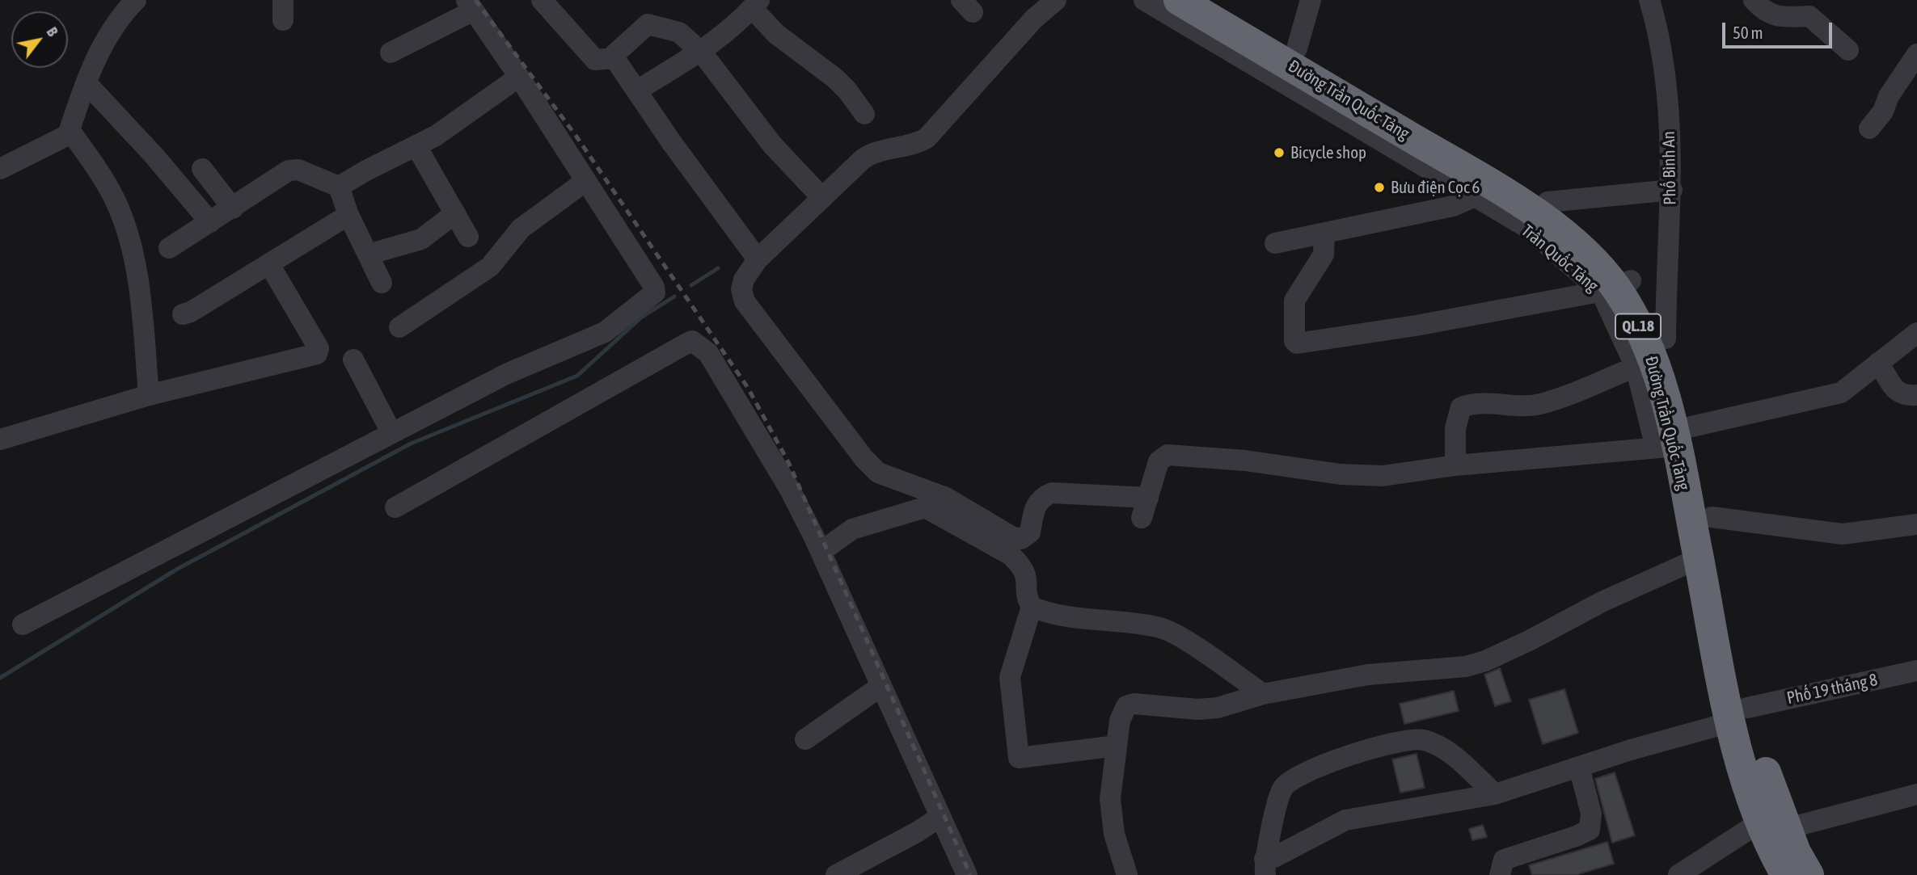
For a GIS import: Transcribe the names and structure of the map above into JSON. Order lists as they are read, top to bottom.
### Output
{
  "streets": {
    "highway": ["Đường Trần Quốc Tảng", "QL.18"],
    "street": ["Phố Bình An", "Trần Quốc Tảng", "Phố 19 tháng 8"]
  },
  "crossings": [
    ["Đường Trần Quốc Tảng", "Phố Bình An"],
    ["Đường Trần Quốc Tảng", "Trần Quốc Tảng"],
    ["Đường Trần Quốc Tảng", "Phố 19 tháng 8"]
  ],
  "places": ["Bicycle shop", "Bưu điện Cọc 6"],
  "scale_bar": "50 m",
  "north": "top right"
}
